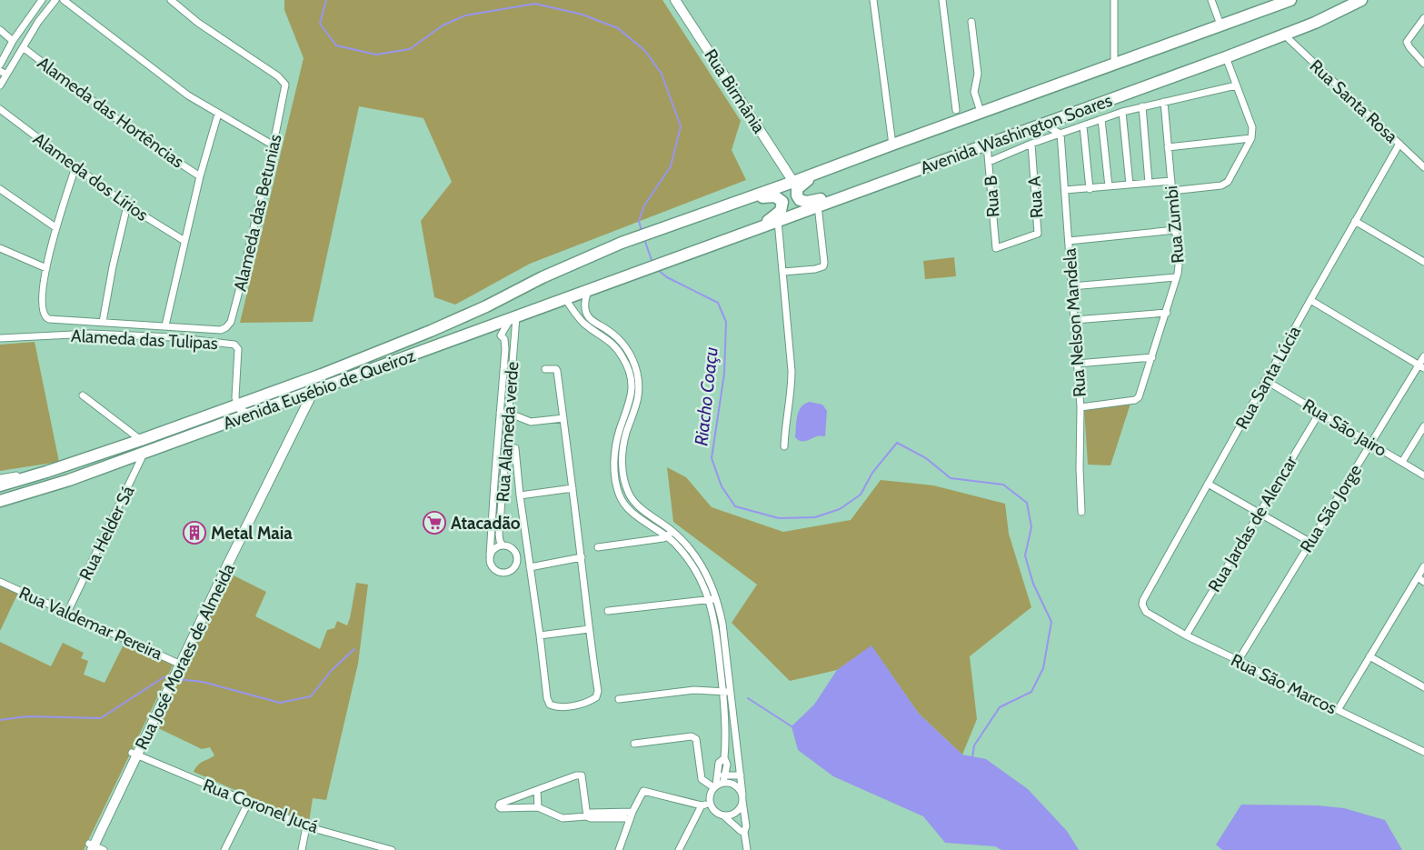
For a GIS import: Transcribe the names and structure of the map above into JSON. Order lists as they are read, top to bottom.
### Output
{
  "streets": {
    "highway": ["Avenida Washington Soares", "Avenida Eusébio de Queiroz"],
    "street": [
      "Rua Birmânia",
      "Rua Santa Rosa",
      "Alameda das Hortências",
      "Alameda dos Lírios",
      "Rua B",
      "Rua A",
      "Alameda das Betunias",
      "Rua Zumbi",
      "Rua Nelson Mandela",
      "Alameda das Tulipas",
      "Rua Santa Lúcia",
      "Rua São Jairo",
      "Rua Alameda verde",
      "Rua São Jorge",
      "Rua Jardas de Alencar",
      "Rua Helder Sá",
      "Rua Valdemar Pereira",
      "Rua José Moraes de Almeida",
      "Rua São Marcos",
      "Rua Coronel Jucá"
    ]
  },
  "crossings": [
    ["Rua Birmânia", "Avenida Washington Soares"],
    ["Rua Santa Rosa", "Avenida Washington Soares"],
    ["Rua Santa Rosa", "Rua Santa Lúcia"],
    ["Avenida Washington Soares", "Rua B"],
    ["Avenida Washington Soares", "Rua A"],
    ["Avenida Washington Soares", "Rua Zumbi"],
    ["Avenida Washington Soares", "Rua Nelson Mandela"],
    ["Avenida Washington Soares", "Avenida Eusébio de Queiroz"],
    ["Rua B", "Rua A"],
    ["Rua Zumbi", "Rua Nelson Mandela"],
    ["Alameda das Tulipas", "Avenida Eusébio de Queiroz"],
    ["Rua Santa Lúcia", "Rua São Jairo"],
    ["Rua Santa Lúcia", "Rua São Marcos"],
    ["Avenida Eusébio de Queiroz", "Rua Alameda verde"],
    ["Avenida Eusébio de Queiroz", "Rua Helder Sá"],
    ["Avenida Eusébio de Queiroz", "Rua José Moraes de Almeida"],
    ["Rua São Jairo", "Rua São Jorge"],
    ["Rua São Jairo", "Rua Jardas de Alencar"],
    ["Rua São Jorge", "Rua São Marcos"],
    ["Rua Jardas de Alencar", "Rua São Marcos"],
    ["Rua Helder Sá", "Rua Valdemar Pereira"],
    ["Rua Valdemar Pereira", "Rua José Moraes de Almeida"],
    ["Rua José Moraes de Almeida", "Rua Coronel Jucá"]
  ],
  "water": ["Riacho Coaçu"],
  "places": {
    "supermarket": ["Atacadão"],
    "building": ["Metal Maia"]
  }
}
